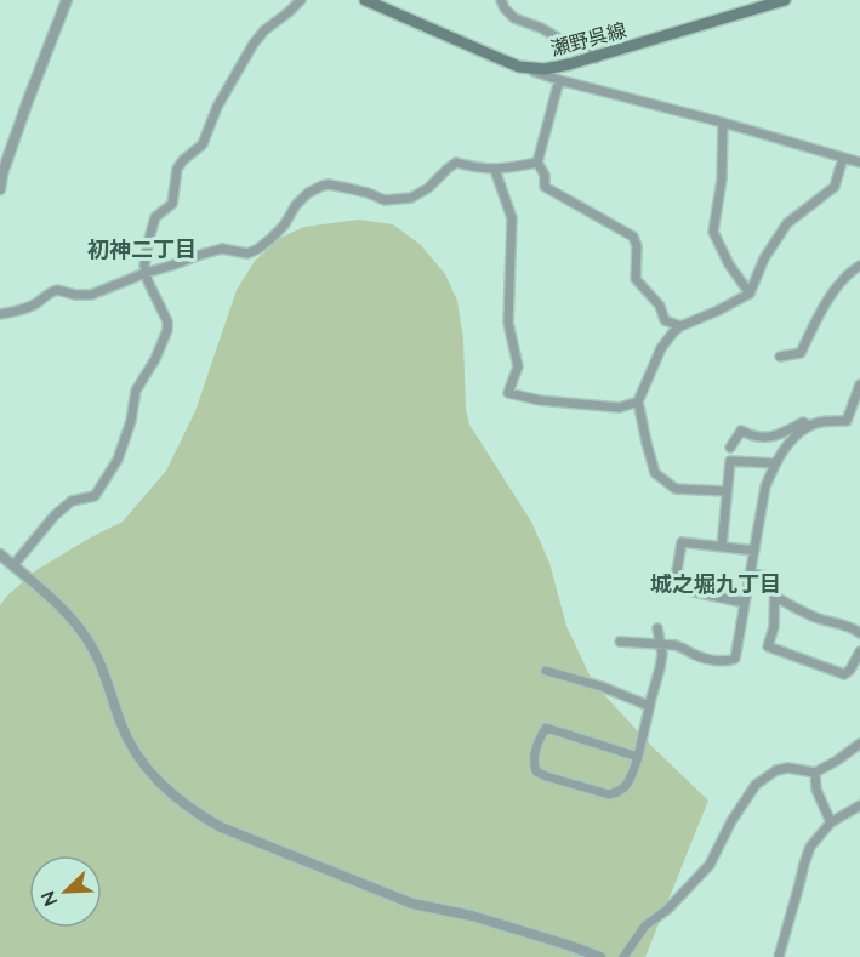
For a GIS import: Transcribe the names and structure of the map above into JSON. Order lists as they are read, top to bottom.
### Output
{
  "streets": {
    "main road": ["瀬野呉線"]
  },
  "districts": ["初神二丁目", "城之堀九丁目"],
  "north": "bottom left"
}
